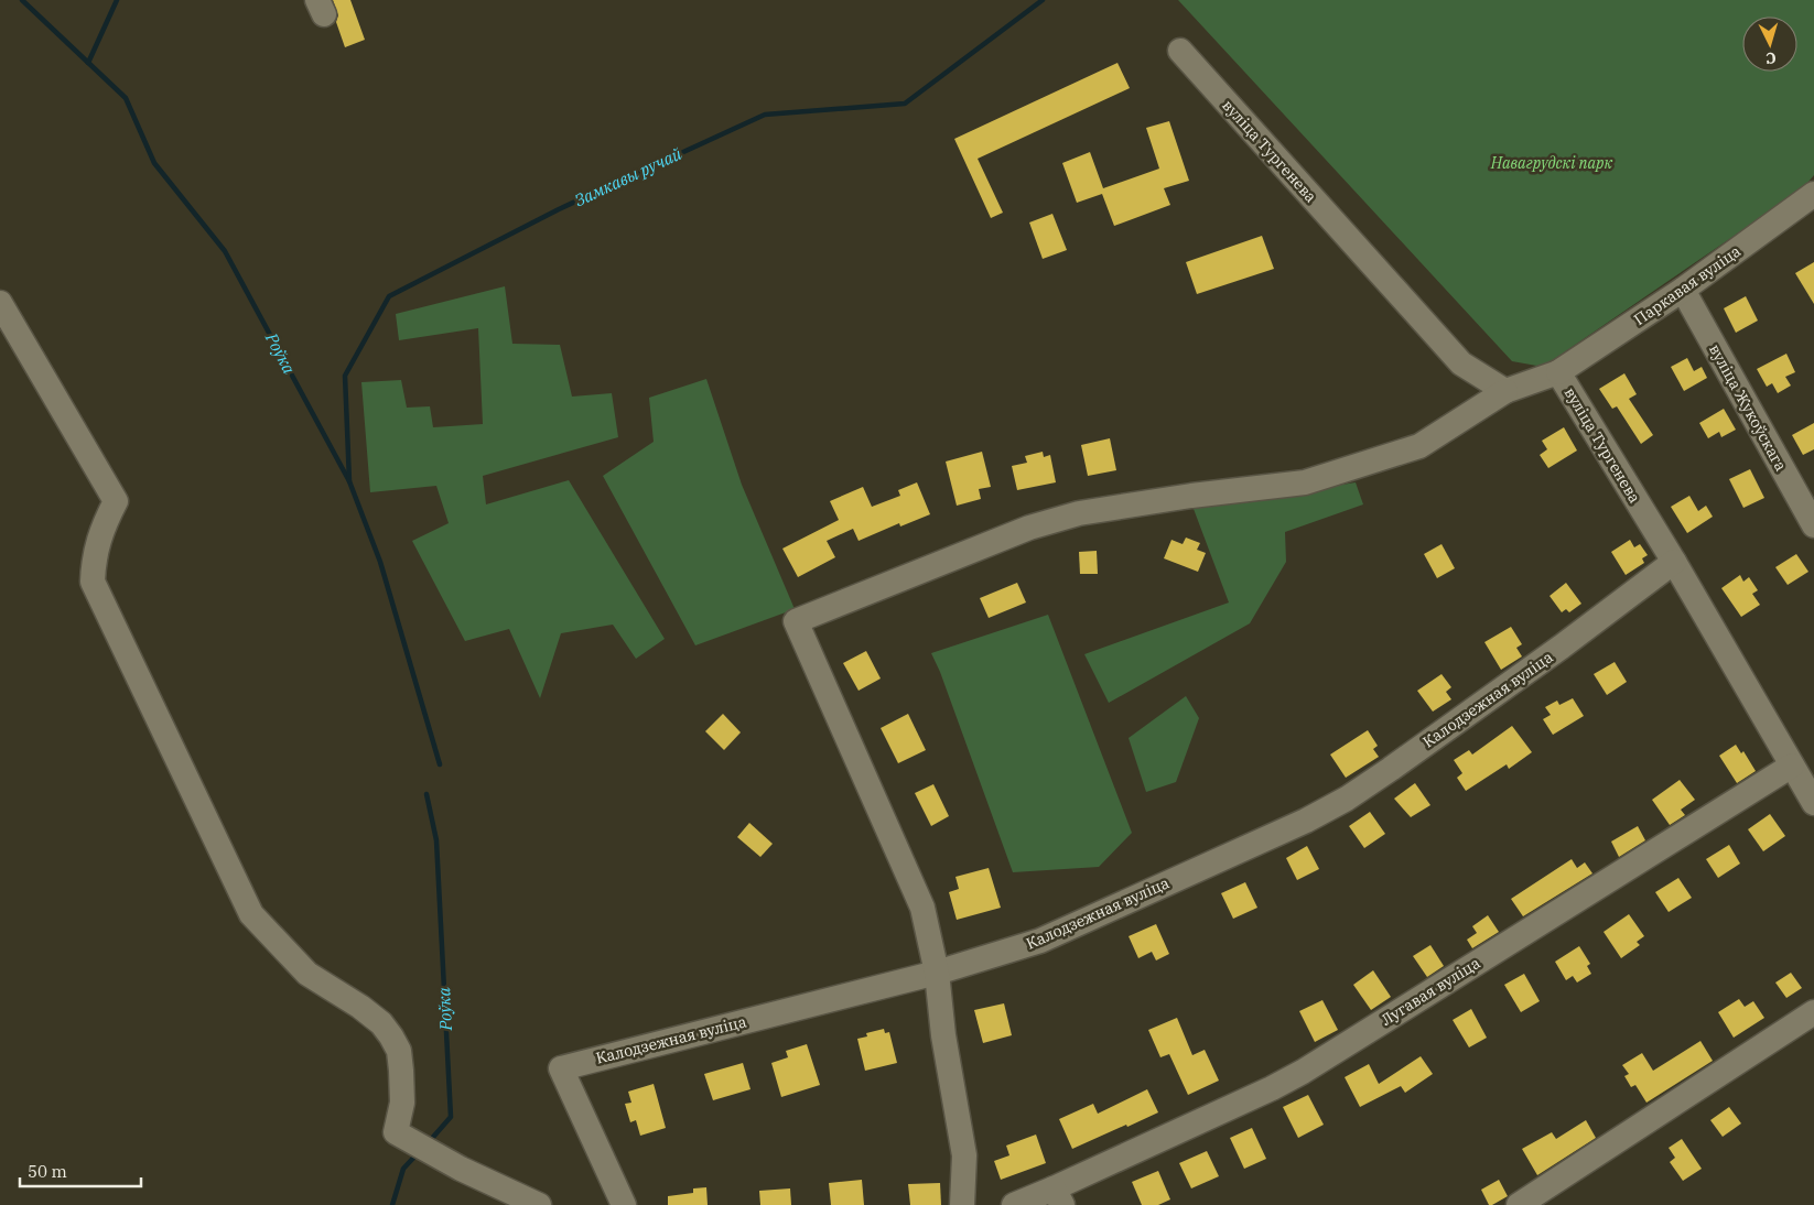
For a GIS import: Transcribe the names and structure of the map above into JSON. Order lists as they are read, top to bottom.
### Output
{
  "streets": {
    "street": [
      "вуліца Тургенева",
      "Паркавая вуліца",
      "вуліца Жукоўскага",
      "Калодзежная вуліца",
      "Лугавая вуліца"
    ]
  },
  "crossings": [
    ["вуліца Тургенева", "Паркавая вуліца"],
    ["вуліца Тургенева", "Калодзежная вуліца"],
    ["вуліца Тургенева", "Лугавая вуліца"],
    ["Паркавая вуліца", "вуліца Жукоўскага"]
  ],
  "water": ["Замкавы ручай", "Роўка"],
  "parks": ["Навагрудскі парк"],
  "scale_bar": "50 m",
  "north": "bottom"
}
